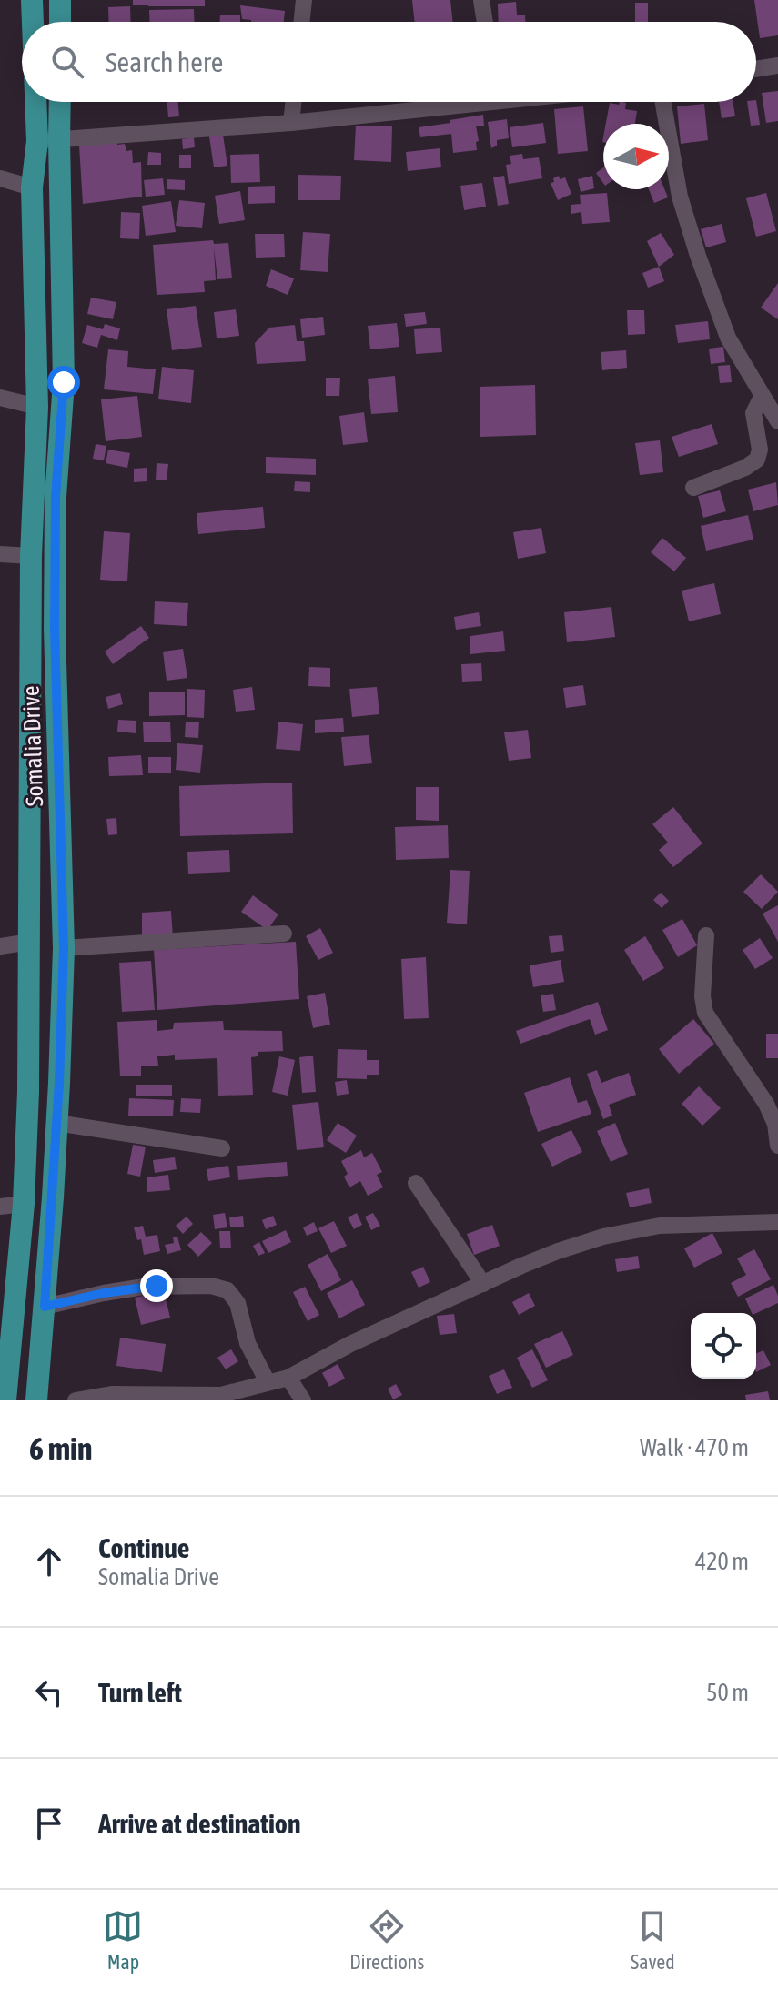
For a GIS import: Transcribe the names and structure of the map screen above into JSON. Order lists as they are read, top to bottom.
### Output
{
  "streets": {
    "main road": ["Somalia Drive"]
  },
  "north": "right",
  "page": {
    "search": "Search here",
    "heading": ["6 min", "Walk · 470 m"],
    "list": [
      ["Continue", "Somalia Drive", "420 m"],
      ["Turn left", "50 m"],
      "Arrive at destination"
    ],
    "nav": ["Map", "Directions", "Saved"]
  }
}
